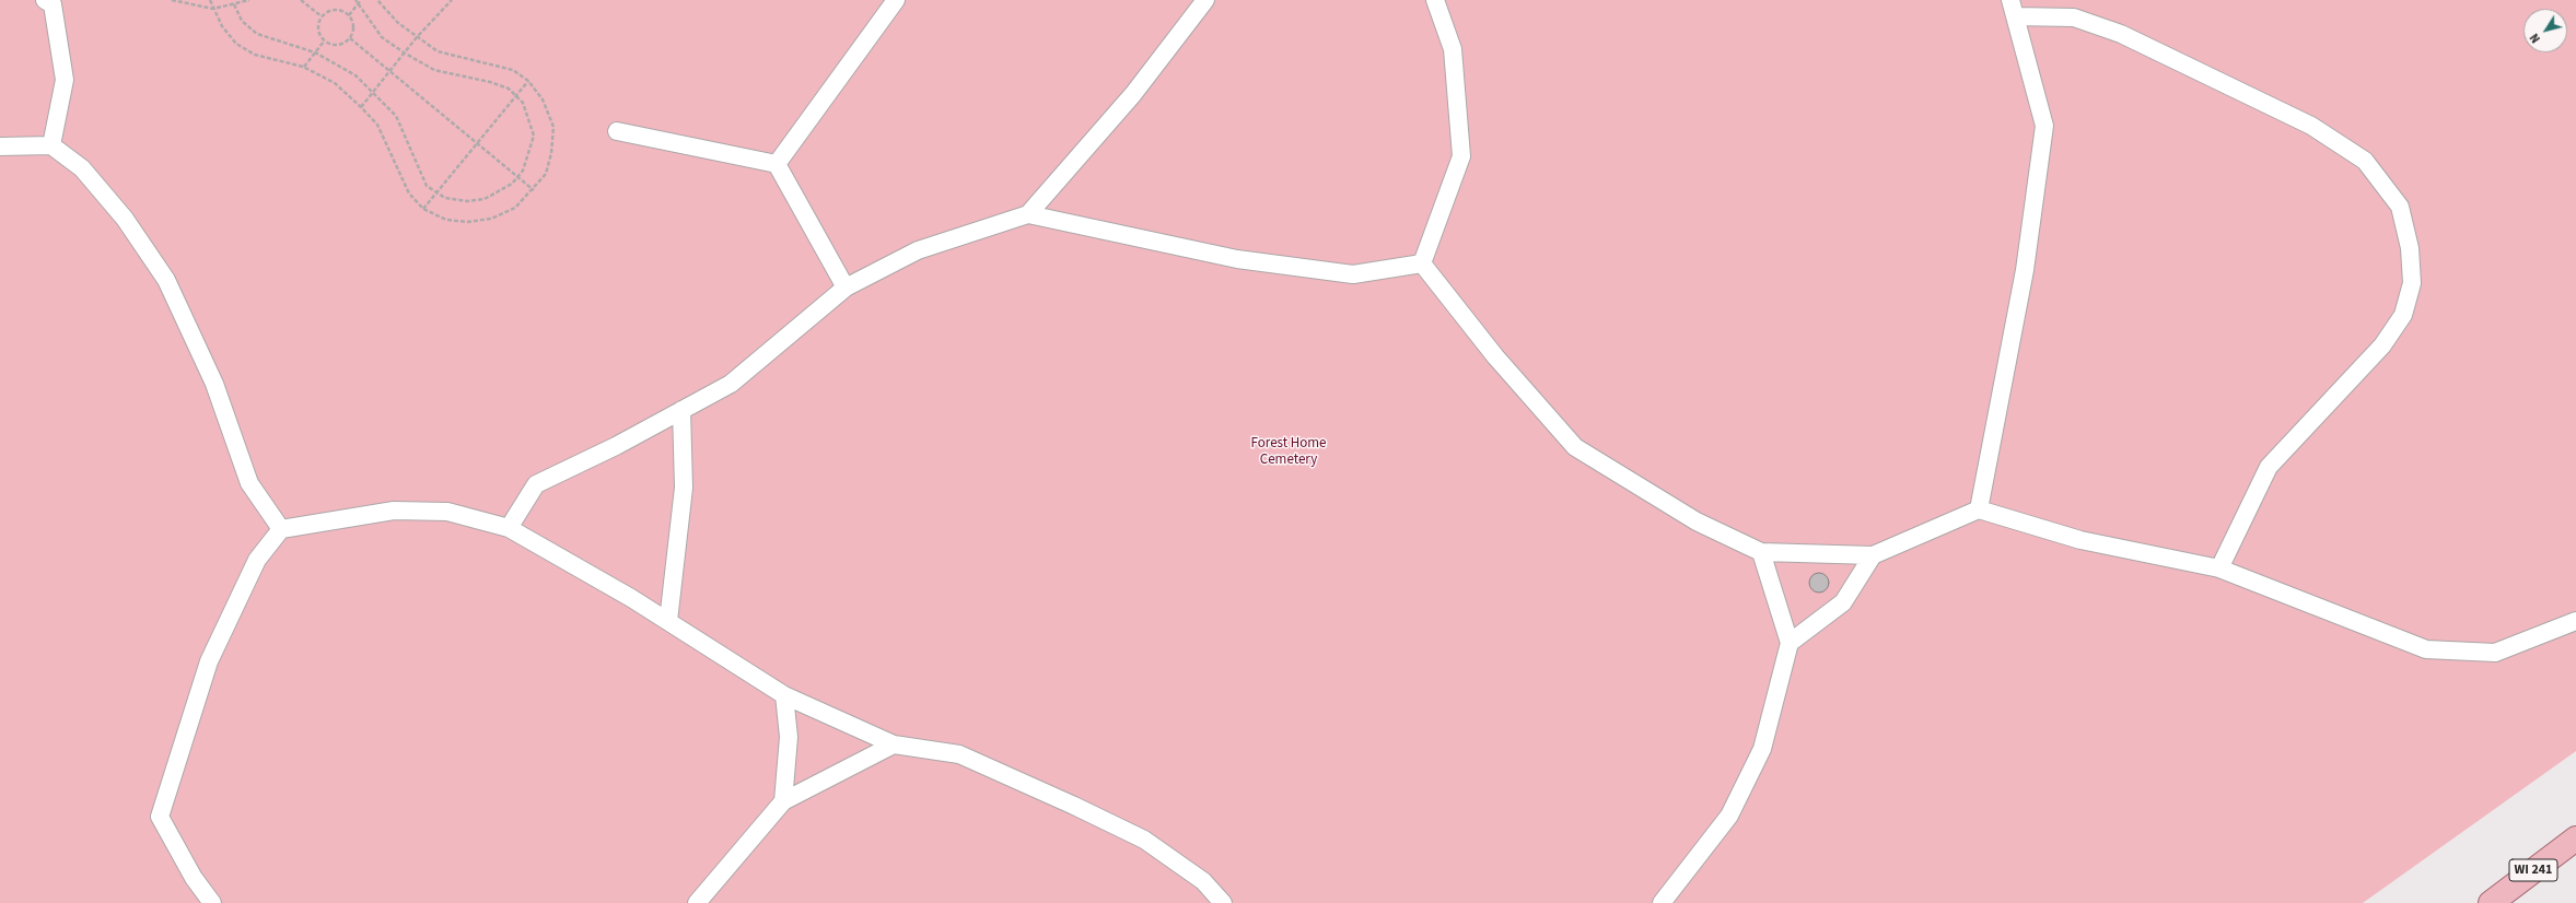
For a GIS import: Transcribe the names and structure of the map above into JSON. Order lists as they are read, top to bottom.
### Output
{
  "streets": {
    "main road": ["WI 241"]
  },
  "parks": ["Forest Home Cemetery"],
  "north": "bottom left"
}
